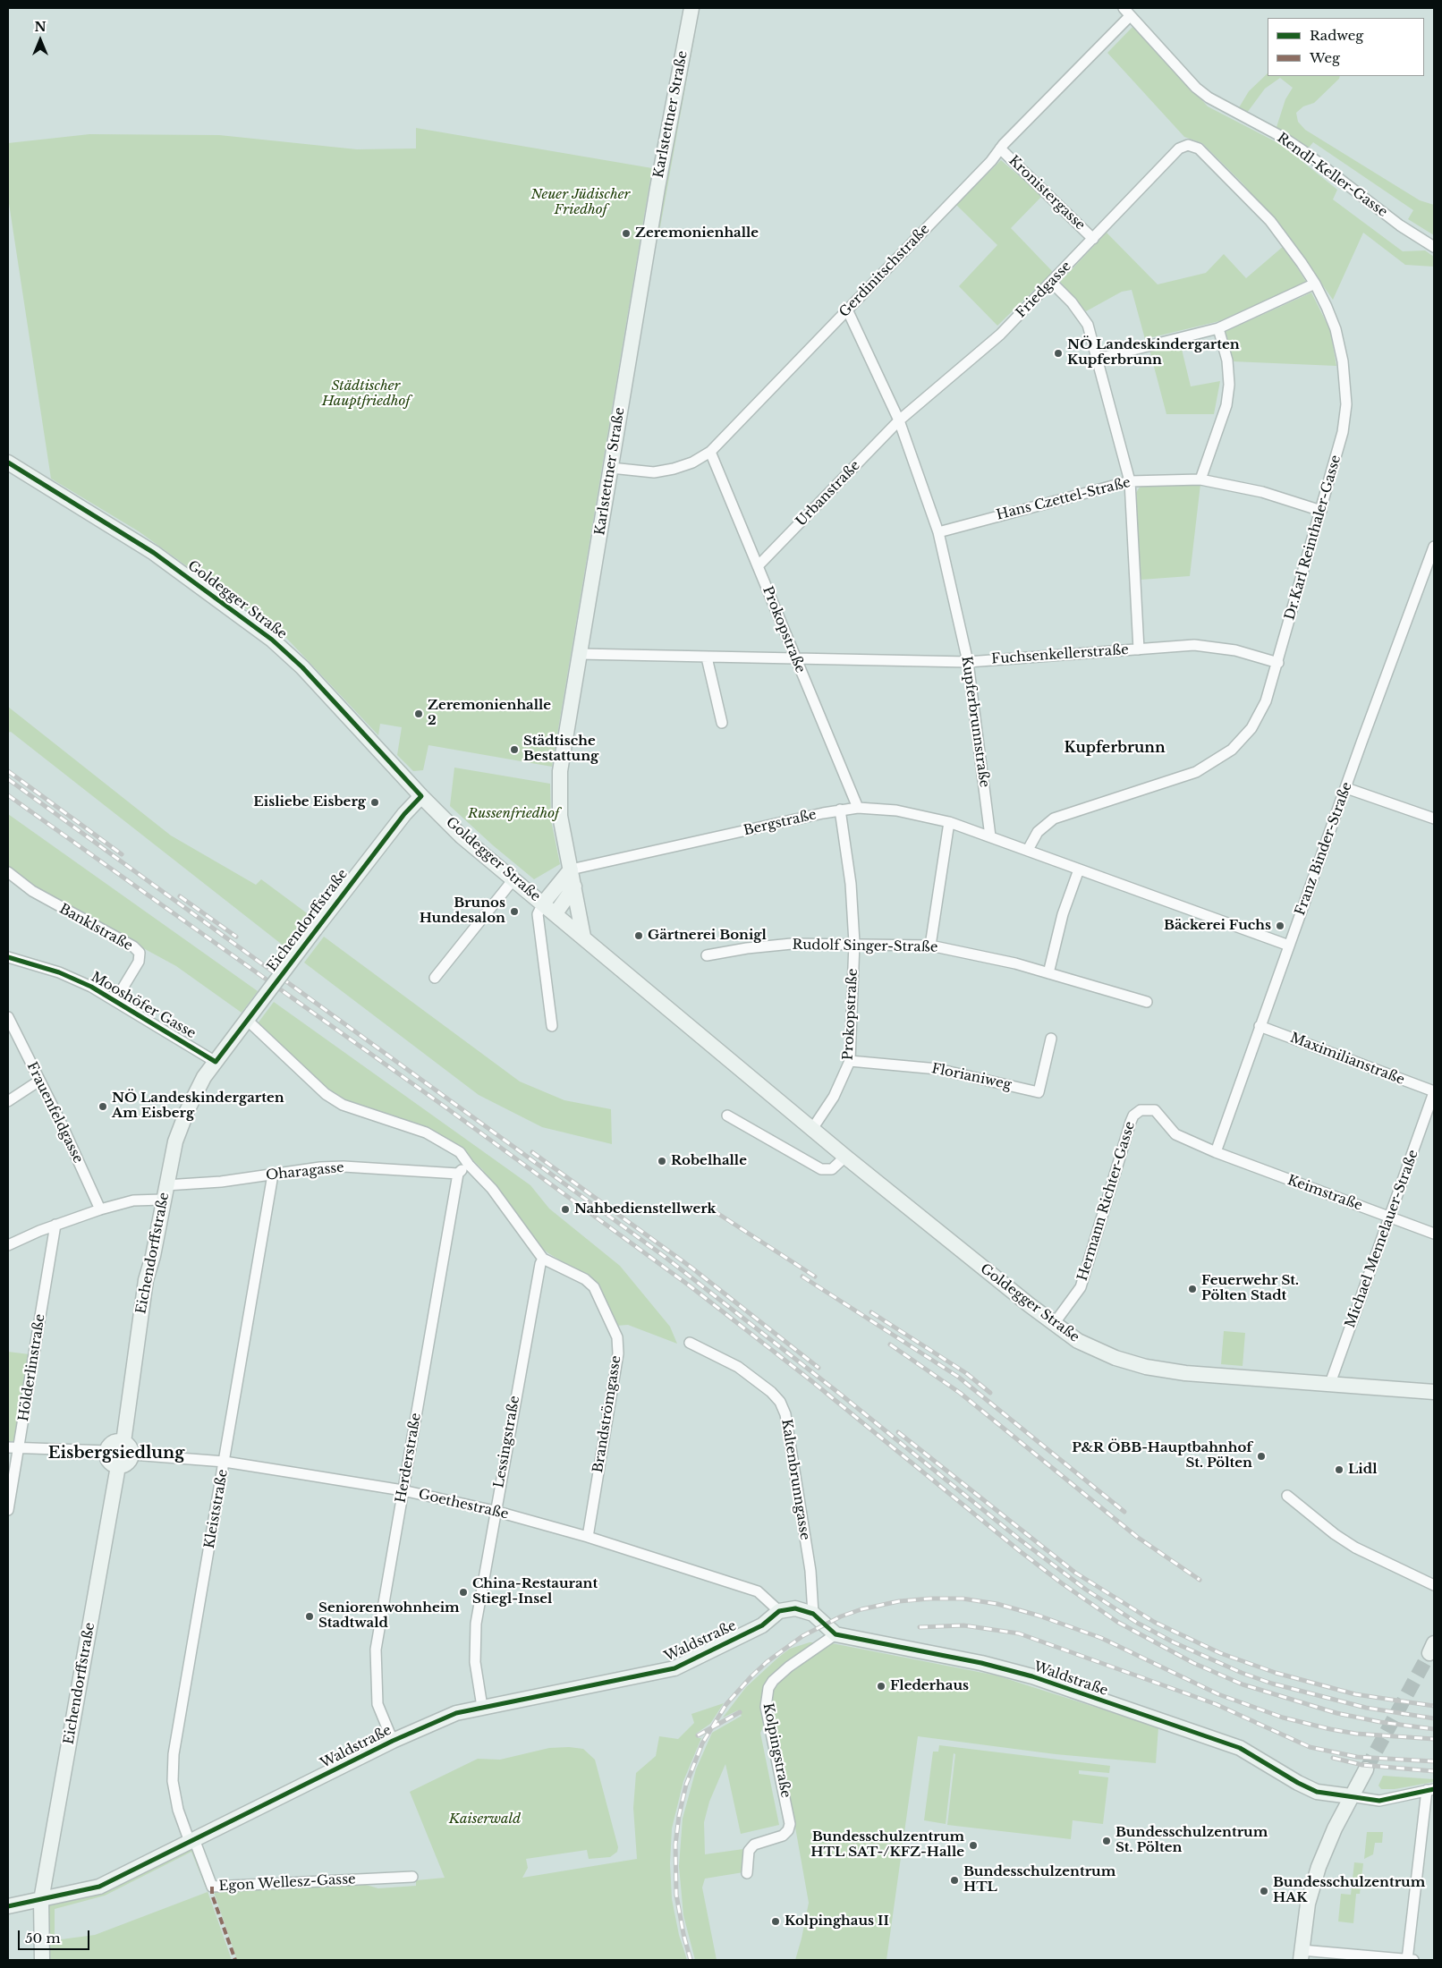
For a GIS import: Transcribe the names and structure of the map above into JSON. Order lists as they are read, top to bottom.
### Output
{
  "streets": {
    "street": [
      "Karlstettner Straße",
      "Rendl-Keller-Gasse",
      "Kronistergasse",
      "Gerdinitschstraße",
      "Friedgasse",
      "Urbanstraße",
      "Hans Czettel-Straße",
      "Dr.Karl Reinthaler-Gasse",
      "Goldegger Straße",
      "Prokopstraße",
      "Fuchsenkellerstraße",
      "Kupferbrunnstraße",
      "Bergstraße",
      "Franz Binder-Straße",
      "Eichendorffstraße",
      "Banklstraße",
      "Rudolf Singer-Straße",
      "Mooshöfer Gasse",
      "Maximilianstraße",
      "Florianiweg",
      "Frauenfeldgasse",
      "Oharagasse",
      "Keimstraße",
      "Hermann Richter-Gasse",
      "Michael Memelauer-Straße",
      "Hölderlinstraße",
      "Brandströmgasse",
      "Lessingstraße",
      "Herderstraße",
      "Kaltenbrunngasse",
      "Goethestraße",
      "Kleiststraße",
      "Waldstraße",
      "Kolpingstraße",
      "Egon Wellesz-Gasse"
    ]
  },
  "crossings": [
    ["Karlstettner Straße", "Gerdinitschstraße"],
    ["Karlstettner Straße", "Goldegger Straße"],
    ["Karlstettner Straße", "Fuchsenkellerstraße"],
    ["Karlstettner Straße", "Bergstraße"],
    ["Rendl-Keller-Gasse", "Gerdinitschstraße"],
    ["Kronistergasse", "Gerdinitschstraße"],
    ["Kronistergasse", "Friedgasse"],
    ["Gerdinitschstraße", "Prokopstraße"],
    ["Gerdinitschstraße", "Kupferbrunnstraße"],
    ["Friedgasse", "Urbanstraße"],
    ["Friedgasse", "Dr.Karl Reinthaler-Gasse"],
    ["Friedgasse", "Kupferbrunnstraße"],
    ["Urbanstraße", "Prokopstraße"],
    ["Urbanstraße", "Kupferbrunnstraße"],
    ["Hans Czettel-Straße", "Dr.Karl Reinthaler-Gasse"],
    ["Hans Czettel-Straße", "Kupferbrunnstraße"],
    ["Dr.Karl Reinthaler-Gasse", "Fuchsenkellerstraße"],
    ["Goldegger Straße", "Prokopstraße"],
    ["Goldegger Straße", "Eichendorffstraße"],
    ["Goldegger Straße", "Hermann Richter-Gasse"],
    ["Goldegger Straße", "Michael Memelauer-Straße"],
    ["Prokopstraße", "Fuchsenkellerstraße"],
    ["Prokopstraße", "Bergstraße"],
    ["Prokopstraße", "Rudolf Singer-Straße"],
    ["Prokopstraße", "Florianiweg"],
    ["Fuchsenkellerstraße", "Kupferbrunnstraße"],
    ["Kupferbrunnstraße", "Bergstraße"],
    ["Franz Binder-Straße", "Maximilianstraße"],
    ["Franz Binder-Straße", "Keimstraße"],
    ["Franz Binder-Straße", "Hermann Richter-Gasse"],
    ["Eichendorffstraße", "Mooshöfer Gasse"],
    ["Eichendorffstraße", "Oharagasse"],
    ["Eichendorffstraße", "Goethestraße"],
    ["Eichendorffstraße", "Waldstraße"],
    ["Banklstraße", "Mooshöfer Gasse"],
    ["Maximilianstraße", "Michael Memelauer-Straße"],
    ["Frauenfeldgasse", "Oharagasse"],
    ["Oharagasse", "Hölderlinstraße"],
    ["Oharagasse", "Herderstraße"],
    ["Oharagasse", "Kleiststraße"],
    ["Keimstraße", "Hermann Richter-Gasse"],
    ["Keimstraße", "Michael Memelauer-Straße"],
    ["Brandströmgasse", "Lessingstraße"],
    ["Brandströmgasse", "Goethestraße"],
    ["Lessingstraße", "Goethestraße"],
    ["Lessingstraße", "Waldstraße"],
    ["Herderstraße", "Goethestraße"],
    ["Herderstraße", "Waldstraße"],
    ["Goethestraße", "Kleiststraße"],
    ["Goethestraße", "Waldstraße"],
    ["Kleiststraße", "Waldstraße"],
    ["Kleiststraße", "Egon Wellesz-Gasse"],
    ["Waldstraße", "Kolpingstraße"],
    ["Waldstraße", "Egon Wellesz-Gasse"]
  ],
  "districts": ["Kupferbrunn", "Eisbergsiedlung"],
  "parks": [
    "Neuer Jüdischer Friedhof",
    "Städtischer Hauptfriedhof",
    "Russenfriedhof",
    "Kaiserwald"
  ],
  "places": [
    "Zeremonienhalle",
    "NÖ Landeskindergarten Kupferbrunn",
    "Zeremonienhalle 2",
    "Städtische Bestattung",
    "Eisliebe Eisberg",
    "Brunos Hundesalon",
    "Bäckerei Fuchs",
    "Gärtnerei Bonigl",
    "NÖ Landeskindergarten Am Eisberg",
    "Robelhalle",
    "Nahbedienstellwerk",
    "Feuerwehr St. Pölten Stadt",
    "P&R ÖBB-Hauptbahnhof St. Pölten",
    "Lidl",
    "China-Restaurant Stiegl-Insel",
    "Seniorenwohnheim Stadtwald",
    "Flederhaus",
    "Bundesschulzentrum St. Pölten",
    "Bundesschulzentrum HTL SAT-/KFZ-Halle",
    "Bundesschulzentrum HTL",
    "Bundesschulzentrum HAK",
    "Kolpinghaus II"
  ],
  "legend": ["Radweg", "Weg"],
  "scale_bar": "50 m",
  "north": "top"
}
